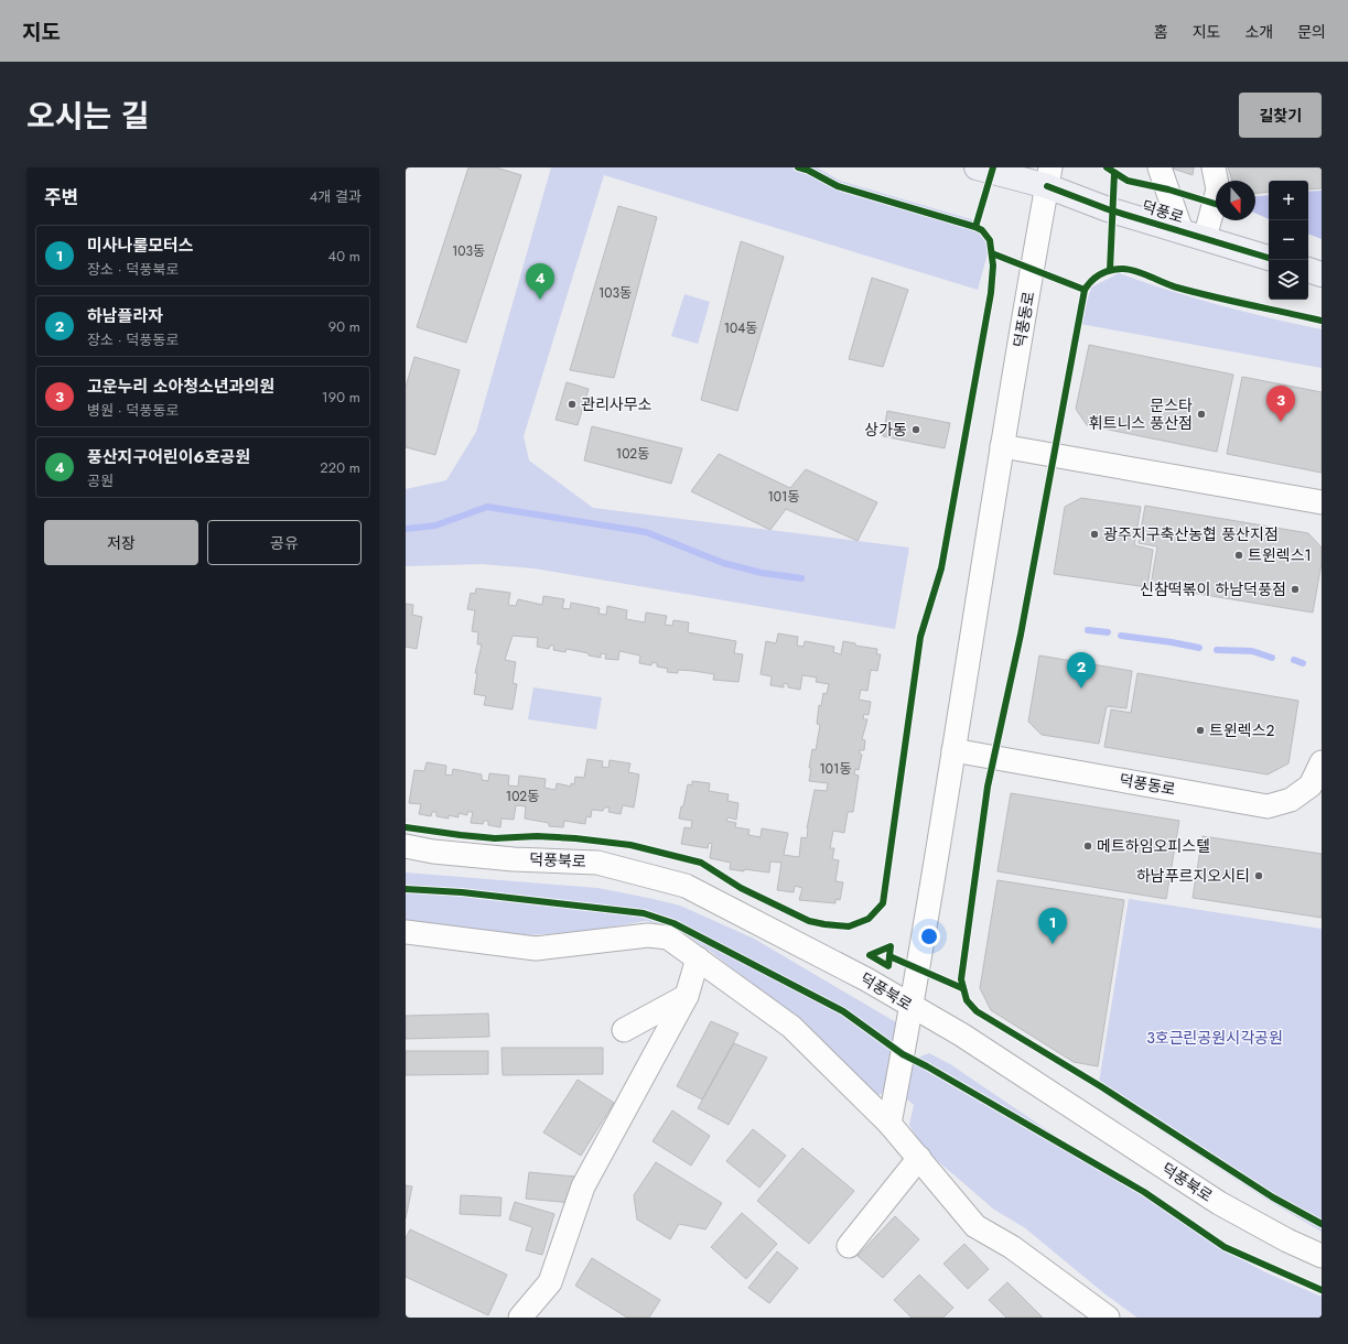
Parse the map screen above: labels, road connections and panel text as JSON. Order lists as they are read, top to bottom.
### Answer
{
  "streets": {
    "main road": ["덕풍로"],
    "street": ["덕풍동로", "덕풍북로"]
  },
  "crossings": [
    ["덕풍로", "덕풍동로"],
    ["덕풍동로", "덕풍북로"]
  ],
  "parks": ["3호근린공원시각공원"],
  "places": [
    "관리사무소",
    "문스타 휘트니스 풍산점",
    "상가동",
    "광주지구축산농협 풍산지점",
    "트윈렉스1",
    "신참떡볶이 하남덕풍점",
    "트윈렉스2",
    "메트하임오피스텔",
    "하남푸르지오시티"
  ],
  "house_numbers": [
    "103동",
    "103동",
    "104동",
    "102동",
    "101동",
    "101동",
    "102동"
  ],
  "north": "bottom",
  "page": {
    "header": "지도",
    "nav": [
      "홈",
      "지도",
      "소개",
      "문의"
    ],
    "title": "오시는 길",
    "buttons": [
      "길찾기",
      ["저장", "공유"]
    ],
    "heading": ["주변", "4개 결과"],
    "map_buttons": ["+", "−"],
    "list": [
      {
        "mark": "1",
        "name": "미사나룰모터스",
        "note": "장소 · 덕풍북로",
        "value": "40 m"
      },
      {
        "mark": "2",
        "name": "하남플라자",
        "note": "장소 · 덕풍동로",
        "value": "90 m"
      },
      {
        "mark": "3",
        "name": "고운누리 소아청소년과의원",
        "note": "병원 · 덕풍동로",
        "value": "190 m"
      },
      {
        "mark": "4",
        "name": "풍산지구어린이6호공원",
        "note": "공원",
        "value": "220 m"
      }
    ],
    "pins": [
      "4",
      "3",
      "2",
      "1"
    ]
  }
}
